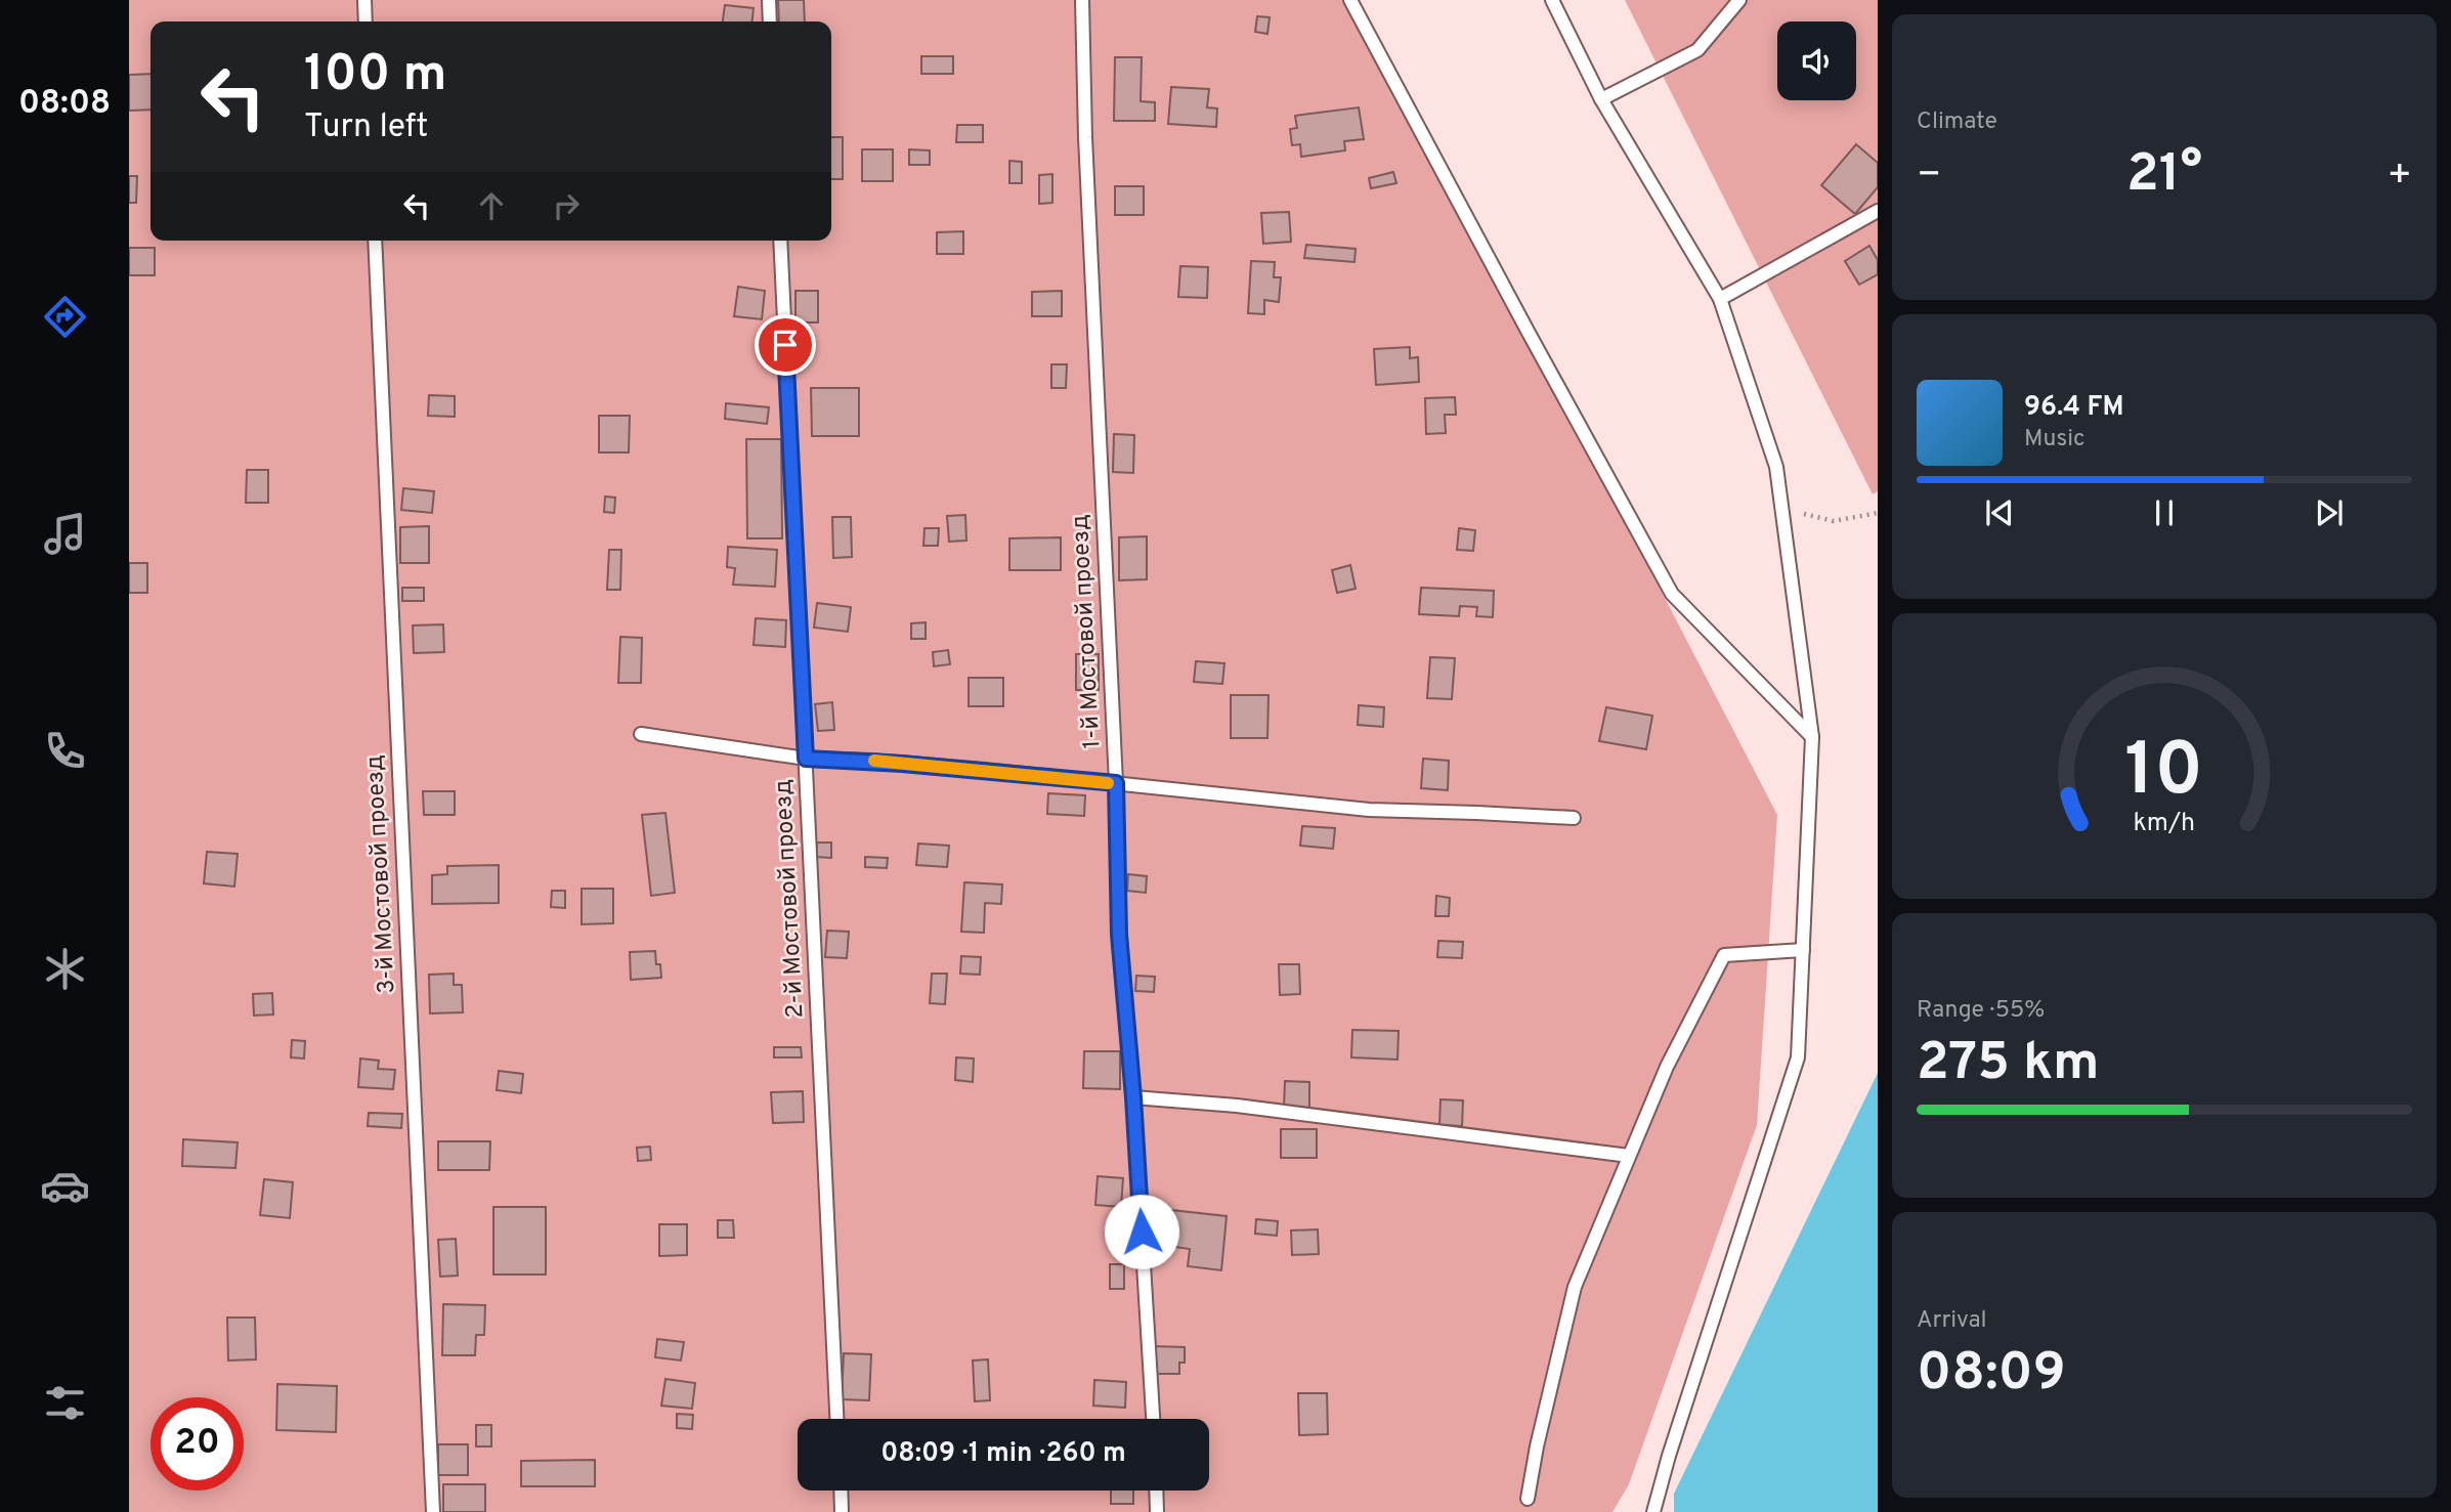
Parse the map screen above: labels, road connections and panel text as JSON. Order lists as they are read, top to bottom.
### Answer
{
  "streets": {
    "lane": ["1-й Мостовой проезд", "3-й Мостовой проезд", "2-й Мостовой проезд"]
  },
  "page": {
    "tabs": "08:08",
    "tile": [
      "Climate",
      ["Range · 55%", "275 km"],
      ["Arrival", "08:09"]
    ],
    "turn": ["100 m", "Turn left"],
    "heat": ["−", "21°", "+"],
    "song": ["96.4 FM", "Music"],
    "limit": "20",
    "trip": "08:09 · 1 min · 260 m",
    "gauge": ["10", "km/h"]
  }
}
